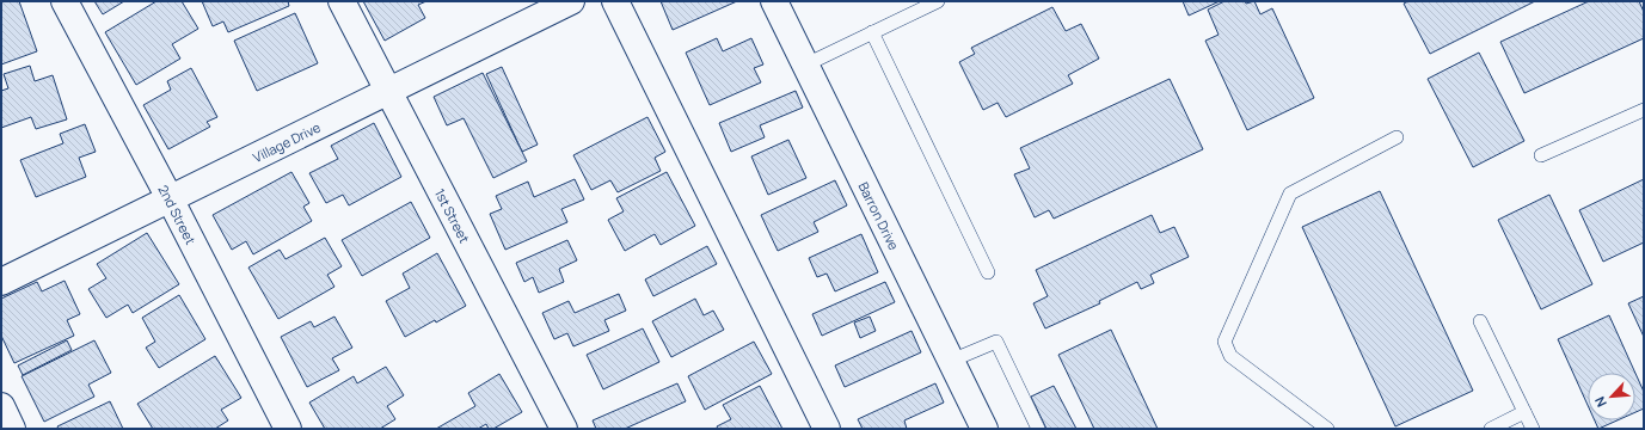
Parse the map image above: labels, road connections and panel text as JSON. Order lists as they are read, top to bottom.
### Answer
{
  "streets": {
    "street": [
      "Village Drive",
      "2nd Street",
      "1st Street",
      "Barron Drive"
    ]
  },
  "crossings": [
    ["Village Drive", "2nd Street"],
    ["Village Drive", "1st Street"]
  ],
  "north": "bottom left"
}
